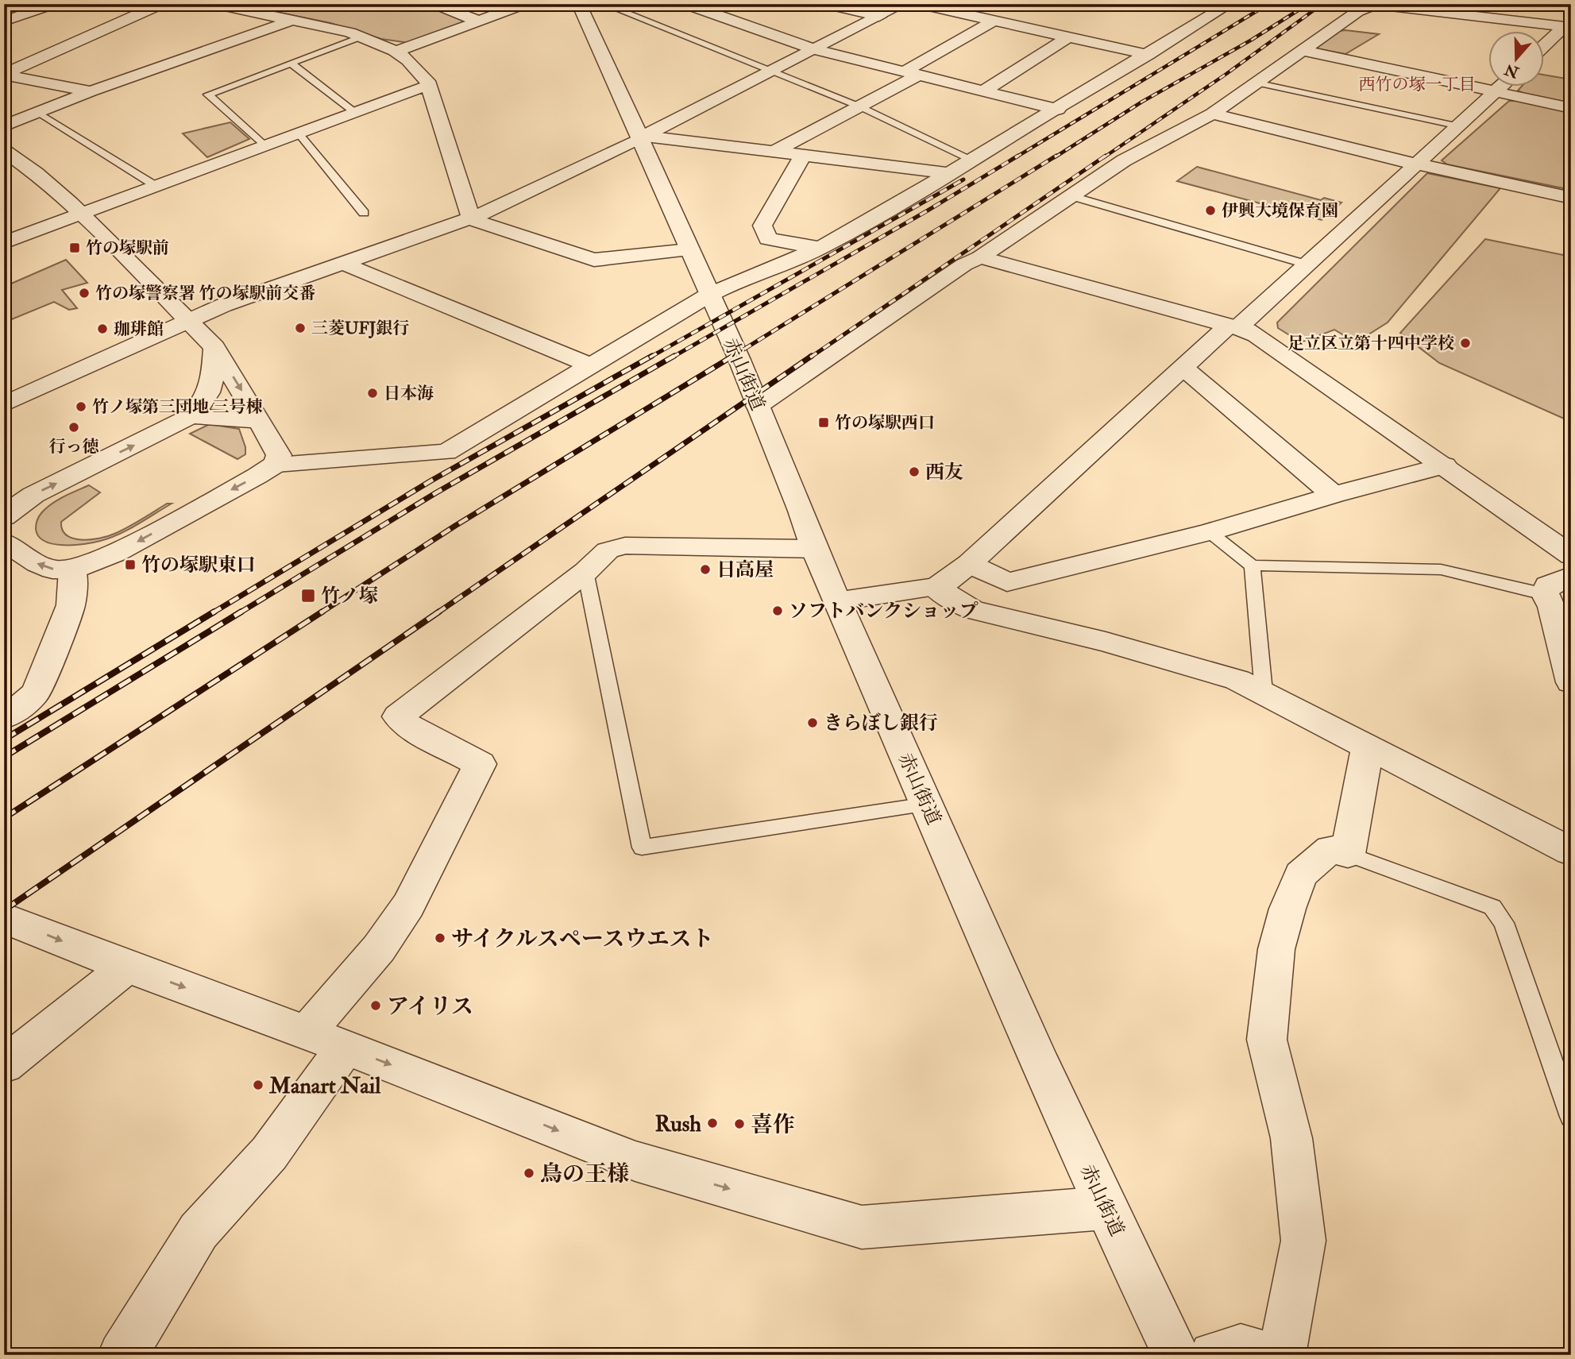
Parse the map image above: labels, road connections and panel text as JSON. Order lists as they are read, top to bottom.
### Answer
{
  "streets": {
    "street": ["赤山街道"]
  },
  "districts": ["西竹の塚一丁目"],
  "places": {
    "other": [
      "伊興大境保育園",
      "竹の塚警察署 竹の塚駅前交番",
      "三菱UFJ銀行",
      "珈琲館",
      "足立区立第十四中学校",
      "日本海",
      "竹ノ塚第三団地 三号棟",
      "行っ徳",
      "西友",
      "日高屋",
      "ソフトバンクショップ",
      "きらぼし銀行",
      "サイクルスペースウエスト",
      "アイリス",
      "Manart Nail",
      "Rush",
      "喜作",
      "鳥の王様"
    ],
    "transit": [
      "竹の塚駅前",
      "竹の塚駅西口",
      "竹の塚駅東口",
      "竹ノ塚"
    ]
  },
  "north": "bottom"
}
